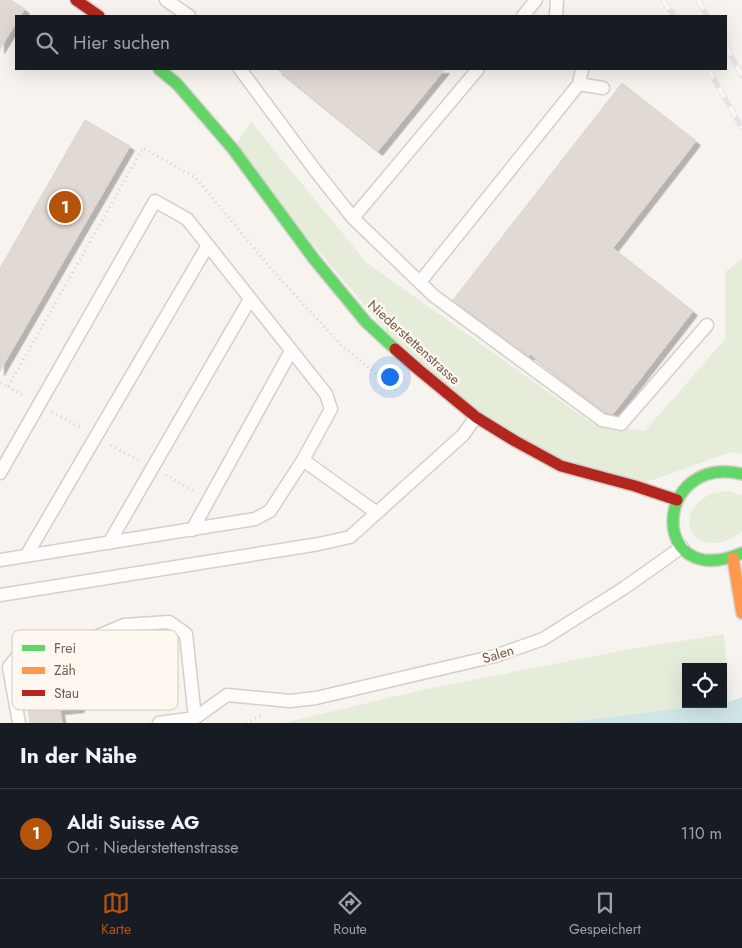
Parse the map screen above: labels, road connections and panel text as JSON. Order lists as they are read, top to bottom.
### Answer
{
  "streets": {
    "street": ["Niederstettenstrasse"],
    "lane": ["Salen"]
  },
  "legend": ["Frei", "Zäh", "Stau"],
  "page": {
    "search": "Hier suchen",
    "pins": "1",
    "heading": "In der Nähe",
    "list": [
      {
        "mark": "1",
        "name": "Aldi Suisse AG",
        "note": "Ort · Niederstettenstrasse",
        "value": "110 m"
      }
    ],
    "nav": ["Karte", "Route", "Gespeichert"]
  }
}
